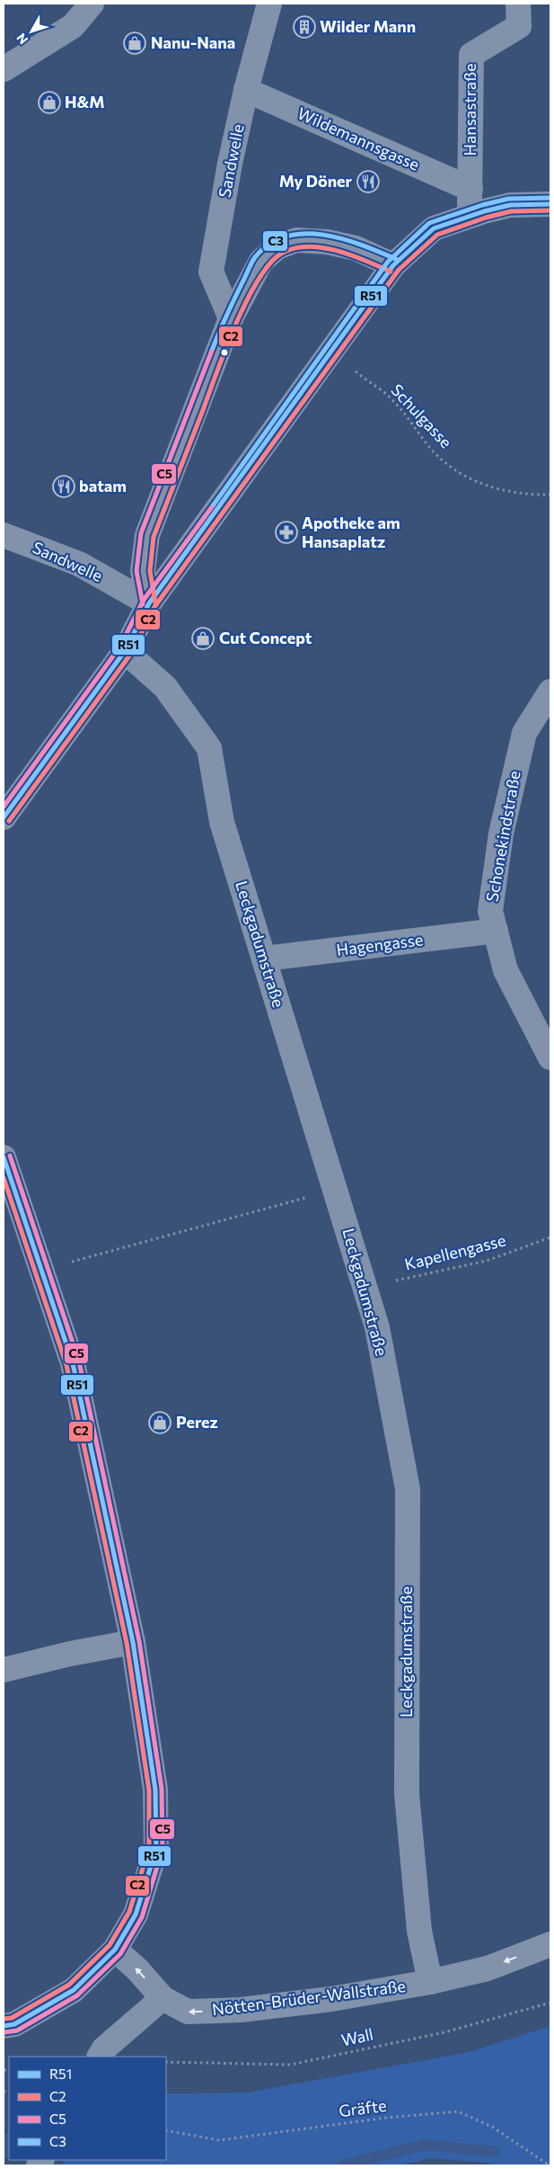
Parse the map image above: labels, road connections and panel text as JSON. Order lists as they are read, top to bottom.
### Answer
{
  "streets": {
    "street": [
      "Hansastraße",
      "Wildemannsgasse",
      "Sandwelle",
      "Schonekindstraße",
      "Leckgadumstraße",
      "Hagengasse",
      "Nötten-Brüder-Wallstraße"
    ],
    "path": [
      "Schulgasse",
      "Kapellengasse",
      "Wall",
      "Gräfte"
    ]
  },
  "crossings": [
    ["Hansastraße", "Wildemannsgasse"],
    ["Wildemannsgasse", "Sandwelle"],
    ["Schonekindstraße", "Hagengasse"],
    ["Leckgadumstraße", "Hagengasse"],
    ["Leckgadumstraße", "Kapellengasse"],
    ["Leckgadumstraße", "Nötten-Brüder-Wallstraße"]
  ],
  "one_way": ["Nötten-Brüder-Wallstraße"],
  "places": {
    "building": ["Wilder Mann"],
    "shop": [
      "Nanu-Nana",
      "H&M",
      "Cut Concept",
      "Perez"
    ],
    "restaurant": ["My Döner", "batam"],
    "pharmacy": ["Apotheke am Hansaplatz"]
  },
  "lines": [
    "transit line C3",
    "transit line R51",
    "transit line C2",
    "transit line C5"
  ],
  "legend": [
    "R51",
    "C2",
    "C5",
    "C3"
  ],
  "north": "bottom left"
}
